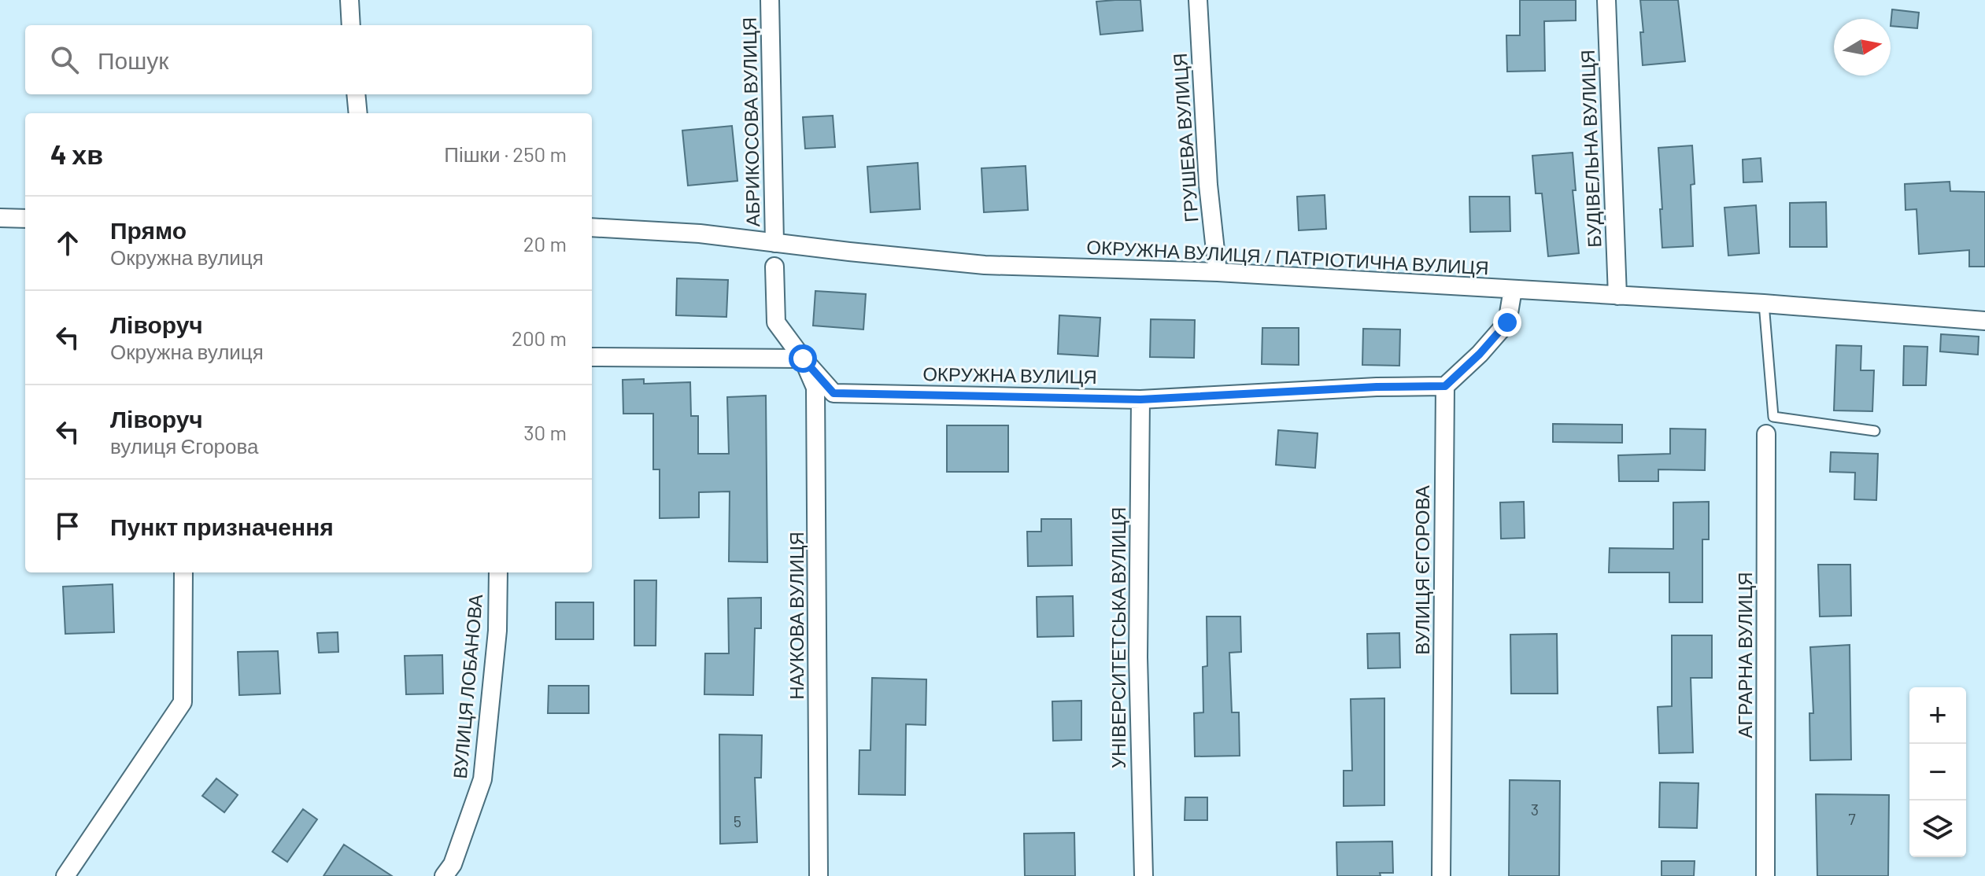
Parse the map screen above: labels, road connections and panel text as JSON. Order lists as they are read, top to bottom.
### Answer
{
  "streets": {
    "street": [
      "АБРИКОСОВА ВУЛИЦЯ",
      "ГРУШЕВА ВУЛИЦЯ",
      "БУДІВЕЛЬНА ВУЛИЦЯ",
      "ОКРУЖНА ВУЛИЦЯ / ПАТРІОТИЧНА ВУЛИЦЯ",
      "ОКРУЖНА ВУЛИЦЯ",
      "ВУЛИЦЯ ЄГОРОВА",
      "НАУКОВА ВУЛИЦЯ",
      "УНІВЕРСИТЕТСЬКА ВУЛИЦЯ",
      "АГРАРНА ВУЛИЦЯ",
      "ВУЛИЦЯ ЛОБАНОВА"
    ]
  },
  "crossings": [
    ["АБРИКОСОВА ВУЛИЦЯ", "ОКРУЖНА ВУЛИЦЯ / ПАТРІОТИЧНА ВУЛИЦЯ"],
    ["ГРУШЕВА ВУЛИЦЯ", "ОКРУЖНА ВУЛИЦЯ / ПАТРІОТИЧНА ВУЛИЦЯ"],
    ["БУДІВЕЛЬНА ВУЛИЦЯ", "ОКРУЖНА ВУЛИЦЯ / ПАТРІОТИЧНА ВУЛИЦЯ"],
    ["ОКРУЖНА ВУЛИЦЯ", "ВУЛИЦЯ ЄГОРОВА"],
    ["ОКРУЖНА ВУЛИЦЯ", "НАУКОВА ВУЛИЦЯ"],
    ["ОКРУЖНА ВУЛИЦЯ", "УНІВЕРСИТЕТСЬКА ВУЛИЦЯ"]
  ],
  "house_numbers": ["3", "7", "5"],
  "north": "right",
  "page": {
    "search": "Пошук",
    "heading": ["4 хв", "Пішки · 250 m"],
    "list": [
      ["Прямо", "Окружна вулиця", "20 m"],
      ["Ліворуч", "Окружна вулиця", "200 m"],
      ["Ліворуч", "вулиця Єгорова", "30 m"],
      "Пункт призначення"
    ],
    "map_buttons": ["+", "−"]
  }
}
